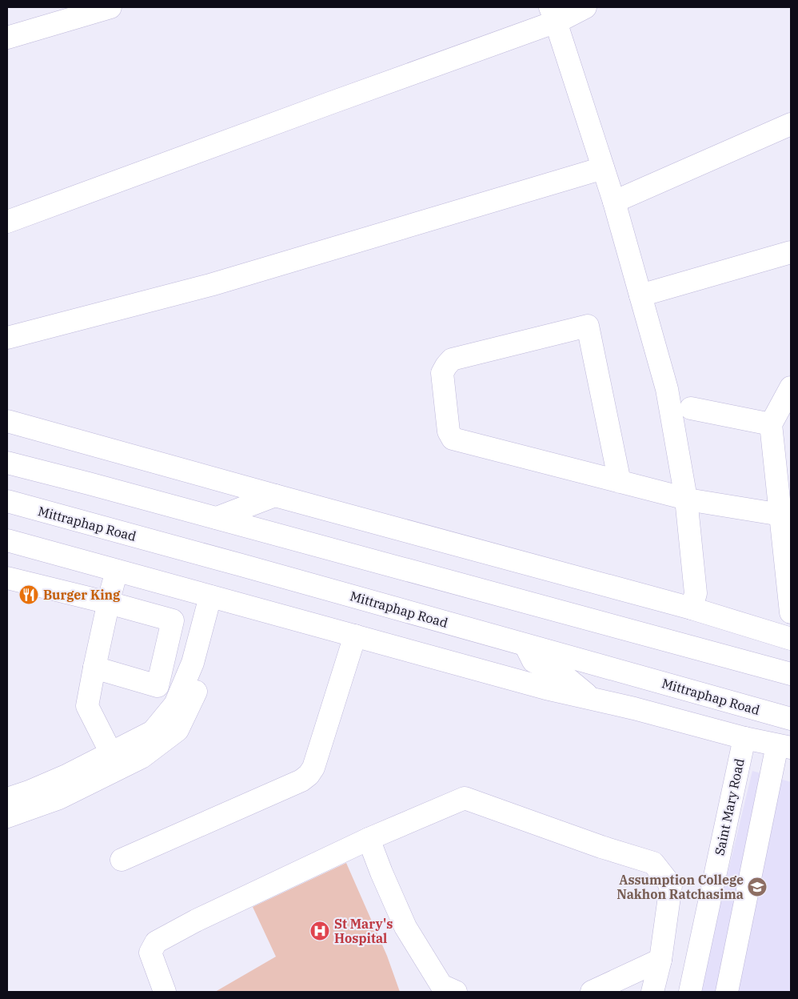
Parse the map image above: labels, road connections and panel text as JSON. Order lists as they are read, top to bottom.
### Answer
{
  "streets": {
    "main road": ["Mittraphap Road", "Saint Mary Road"]
  },
  "places": {
    "restaurant": ["Burger King"],
    "school or university": ["Assumption College Nakhon Ratchasima"],
    "hospital": ["St Mary's Hospital"]
  }
}
